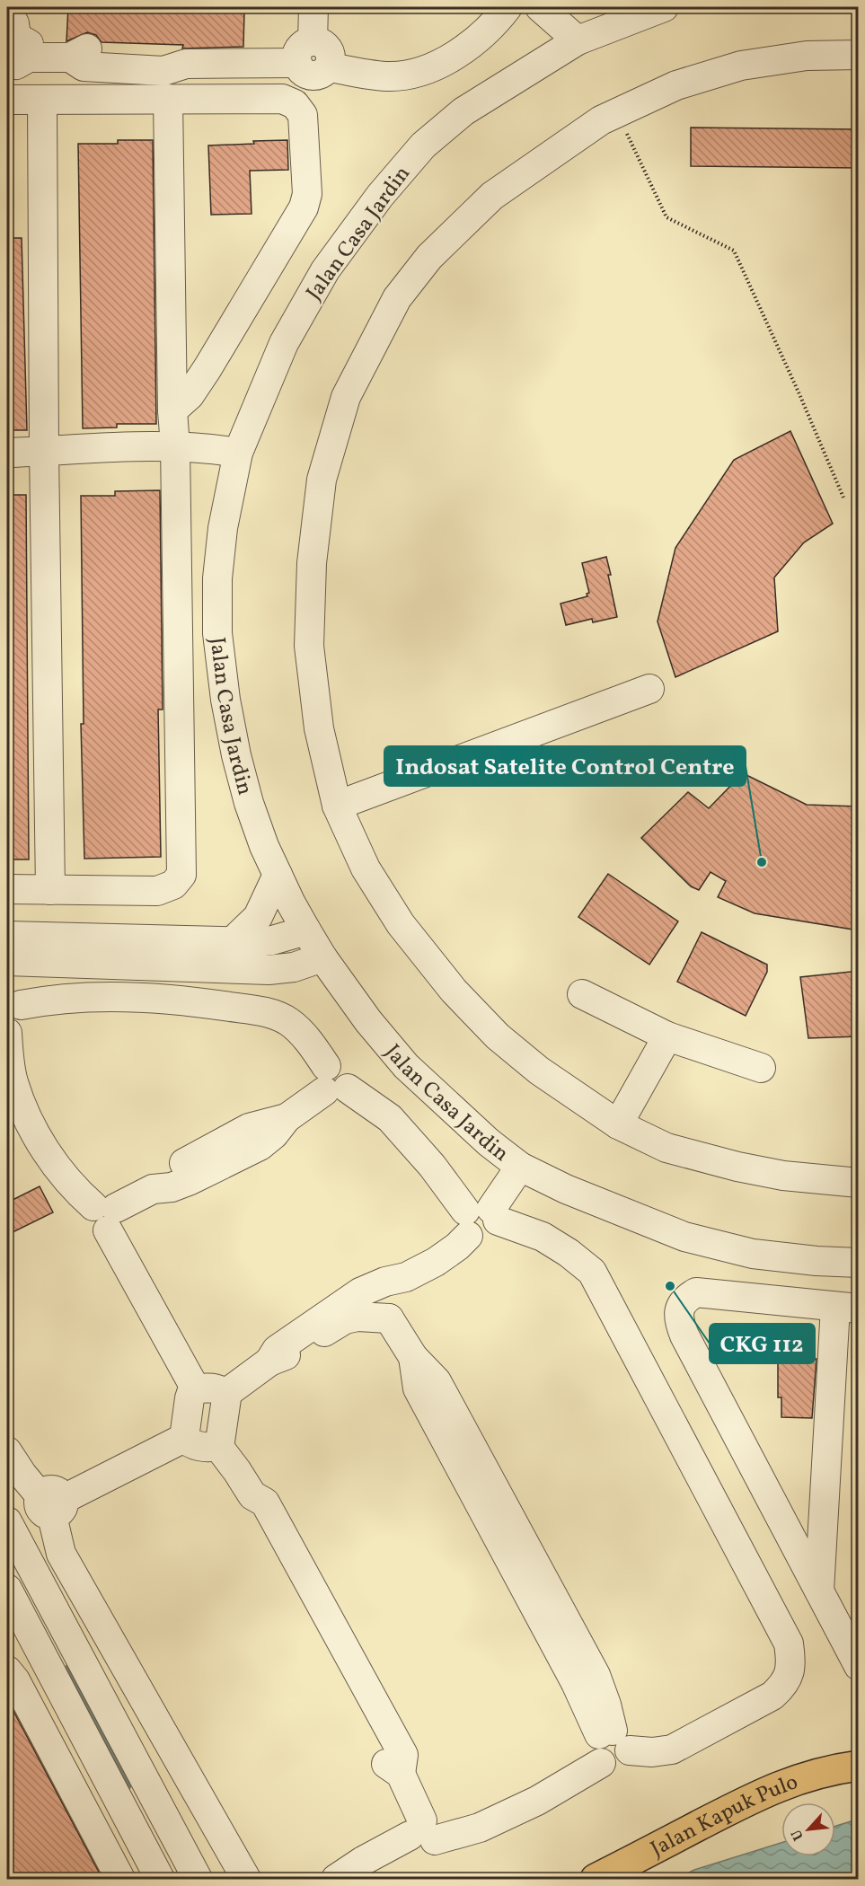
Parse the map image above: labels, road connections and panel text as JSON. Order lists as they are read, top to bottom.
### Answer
{
  "streets": {
    "main road": ["Jalan Kapuk Pulo"],
    "street": ["Jalan Casa Jardin"]
  },
  "places": ["Indosat Satelite Control Centre", "CKG 112"],
  "north": "bottom left"
}
